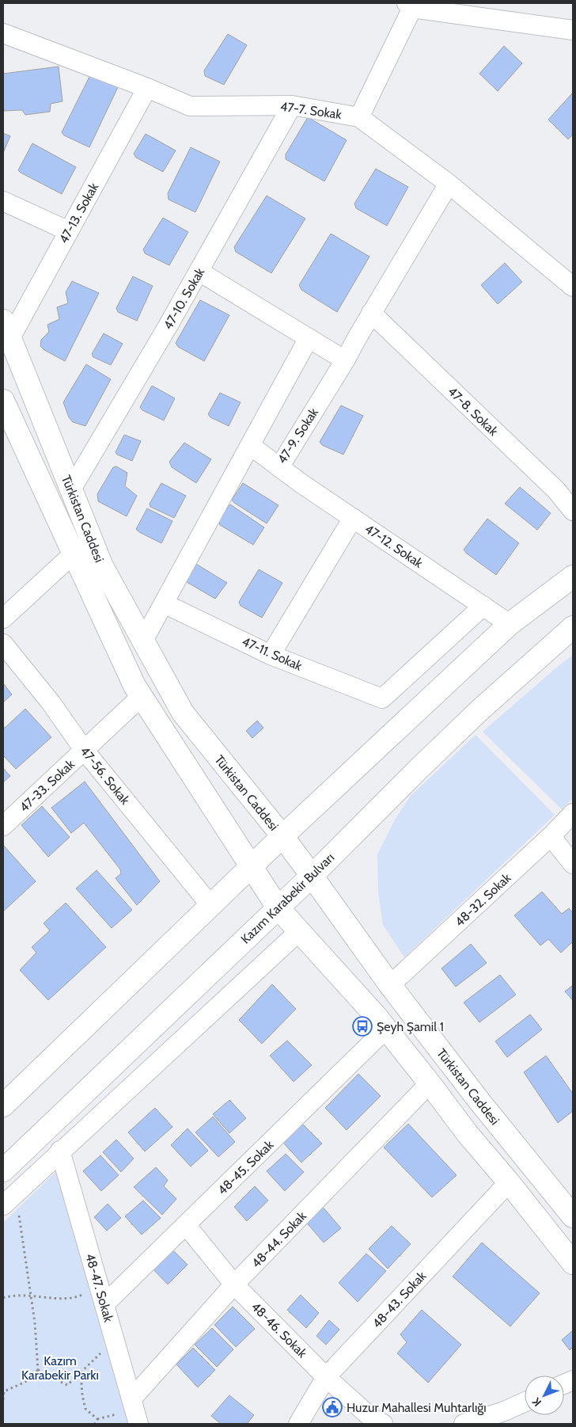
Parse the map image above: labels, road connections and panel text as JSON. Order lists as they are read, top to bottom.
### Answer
{
  "streets": {
    "street": [
      "47-7. Sokak",
      "47-13. Sokak",
      "47-10. Sokak",
      "47-8. Sokak",
      "47-9. Sokak",
      "Türkistan Caddesi",
      "47-12. Sokak",
      "47-11. Sokak",
      "47-56. Sokak",
      "47-33. Sokak",
      "Kazım Karabekir Bulvarı",
      "48-32. Sokak",
      "48-45. Sokak",
      "48-44. Sokak",
      "48-47. Sokak",
      "48-43. Sokak",
      "48-46. Sokak"
    ]
  },
  "crossings": [
    ["47-7. Sokak", "47-13. Sokak"],
    ["47-7. Sokak", "47-10. Sokak"],
    ["47-7. Sokak", "47-9. Sokak"],
    ["47-13. Sokak", "Türkistan Caddesi"],
    ["47-10. Sokak", "Türkistan Caddesi"],
    ["47-8. Sokak", "47-9. Sokak"],
    ["47-9. Sokak", "47-12. Sokak"],
    ["Türkistan Caddesi", "47-33. Sokak"],
    ["Türkistan Caddesi", "Kazım Karabekir Bulvarı"],
    ["Türkistan Caddesi", "48-32. Sokak"],
    ["Türkistan Caddesi", "48-45. Sokak"],
    ["Türkistan Caddesi", "48-44. Sokak"],
    ["Türkistan Caddesi", "48-43. Sokak"],
    ["47-12. Sokak", "47-11. Sokak"],
    ["47-56. Sokak", "47-33. Sokak"],
    ["48-45. Sokak", "48-47. Sokak"],
    ["48-45. Sokak", "48-46. Sokak"],
    ["48-44. Sokak", "48-47. Sokak"],
    ["48-44. Sokak", "48-46. Sokak"],
    ["48-43. Sokak", "48-46. Sokak"]
  ],
  "parks": ["Kazım Karabekir Parkı"],
  "places": {
    "bus stop": ["Şeyh Şamil 1"],
    "public building": ["Huzur Mahallesi Muhtarlığı"]
  },
  "north": "bottom left"
}
